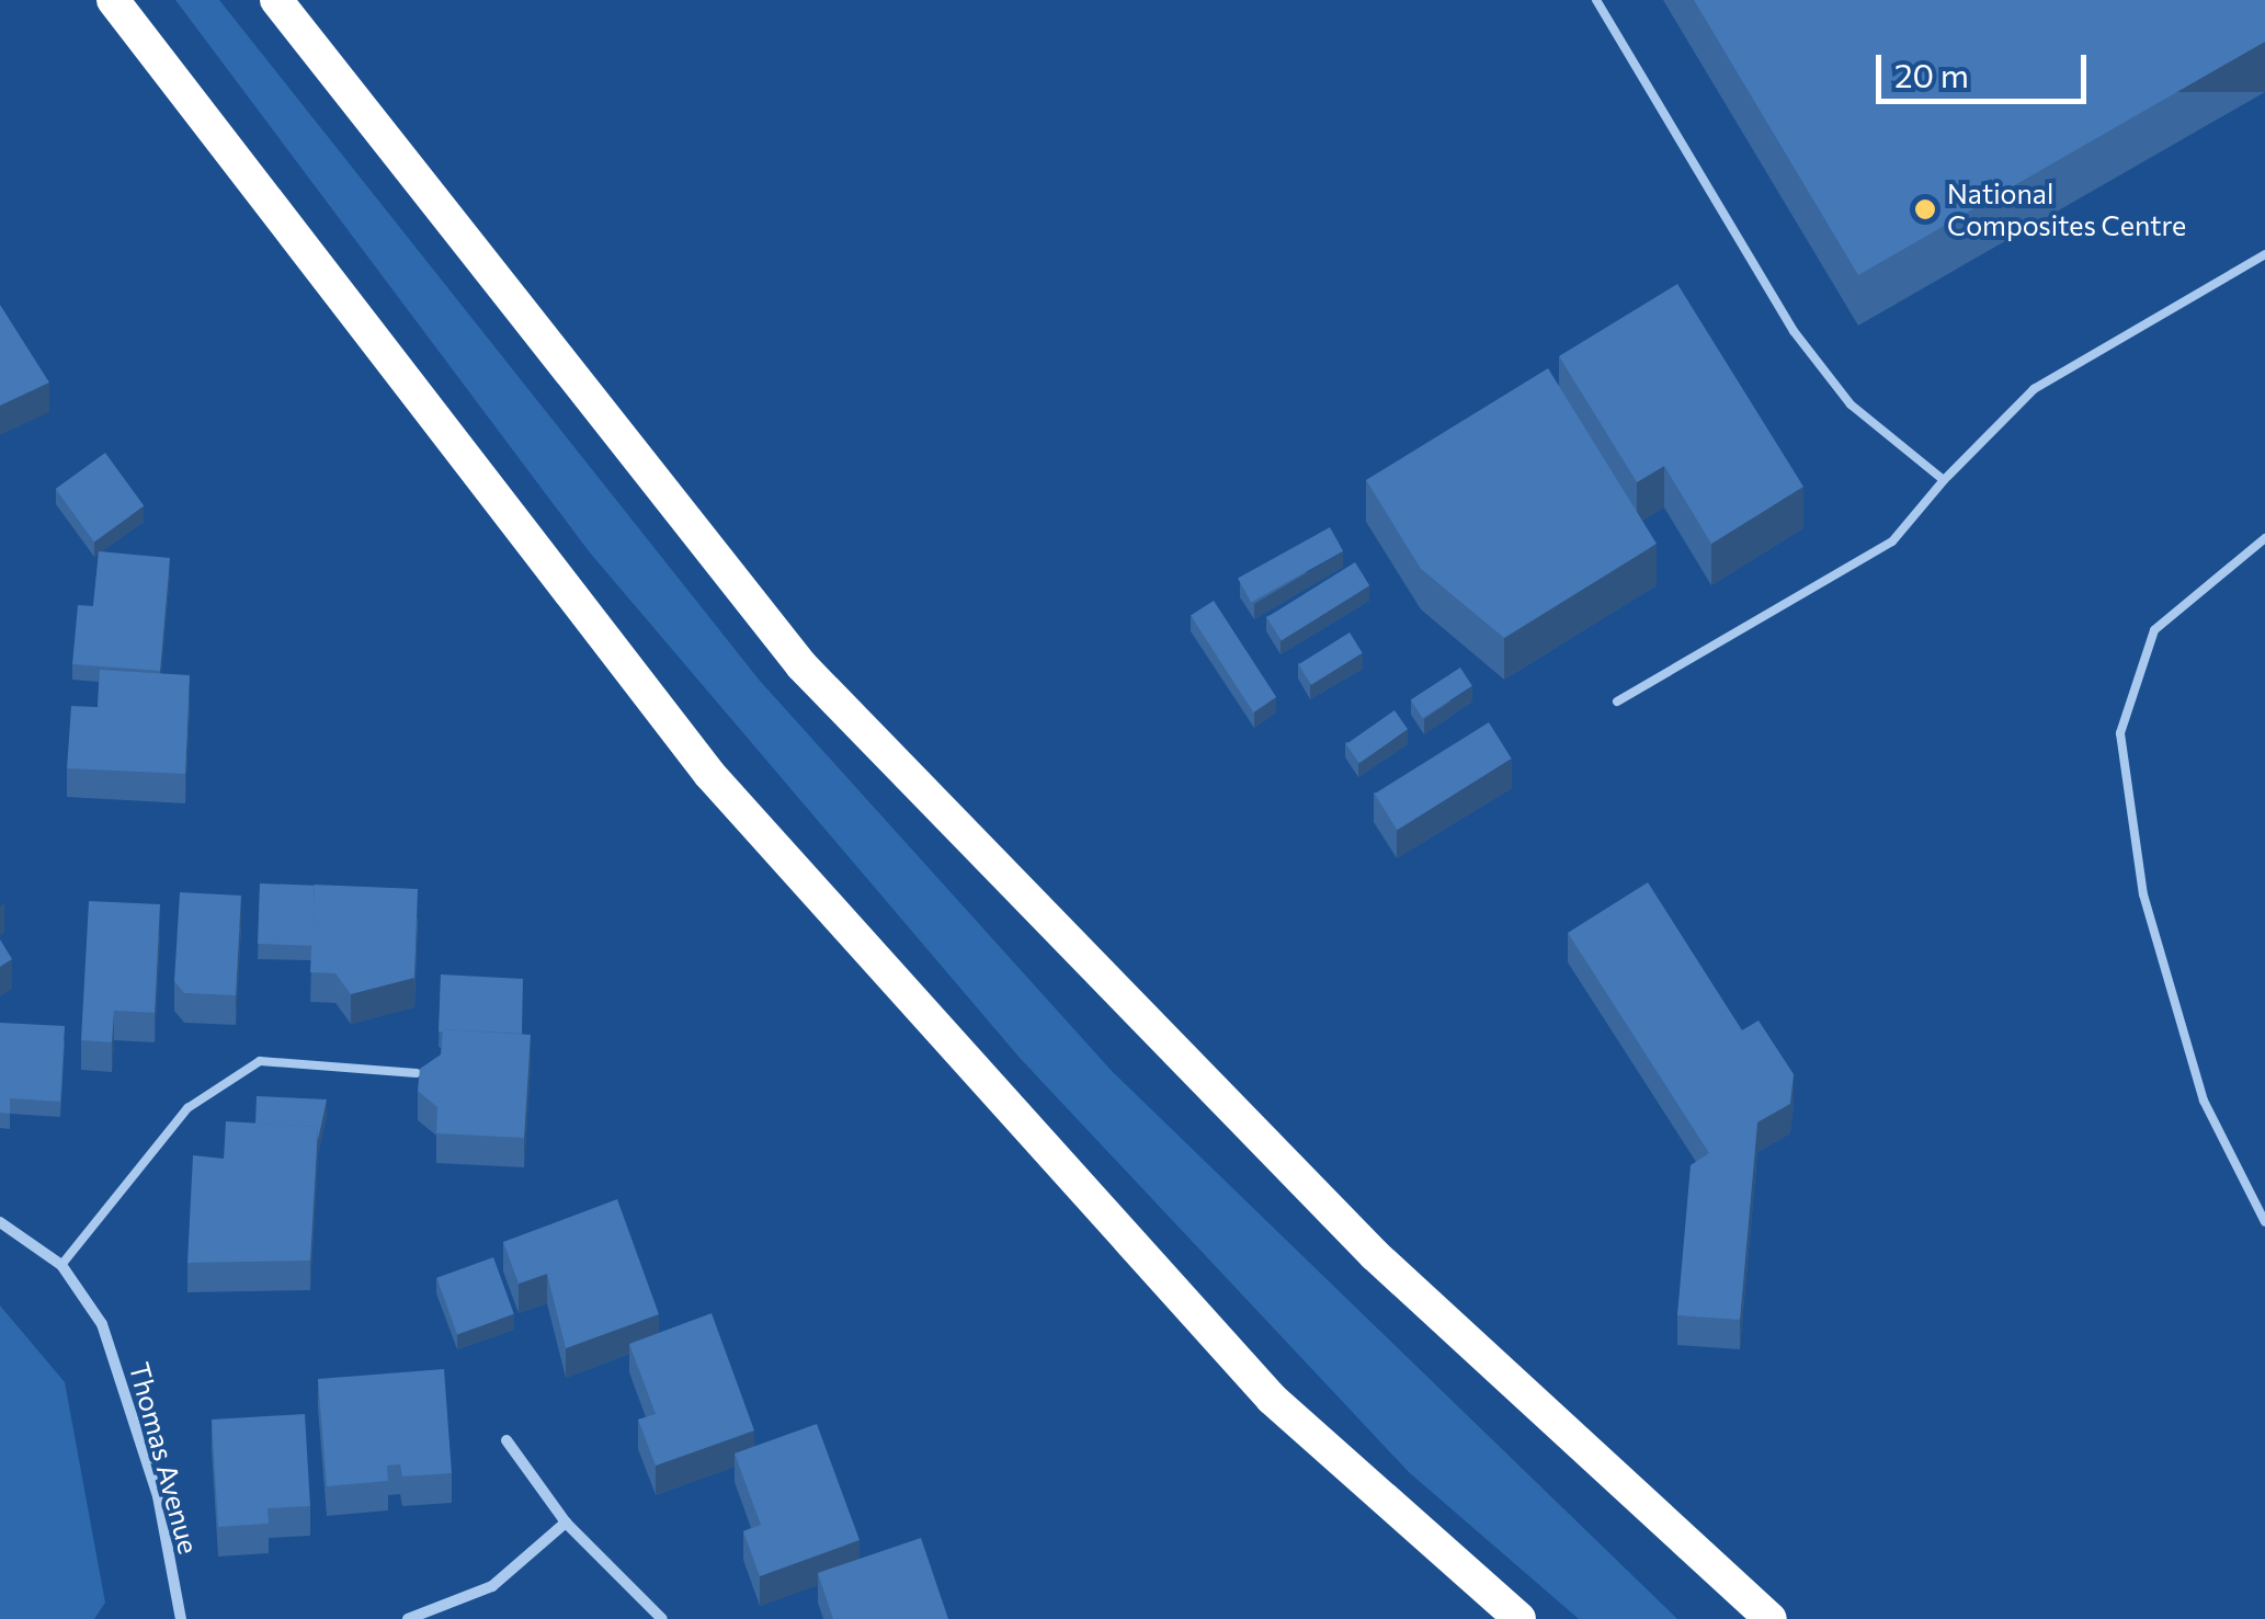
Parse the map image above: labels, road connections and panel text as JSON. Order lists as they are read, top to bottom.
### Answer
{
  "streets": {
    "street": ["Thomas Avenue"]
  },
  "places": ["National Composites Centre"],
  "scale_bar": "20 m"
}
